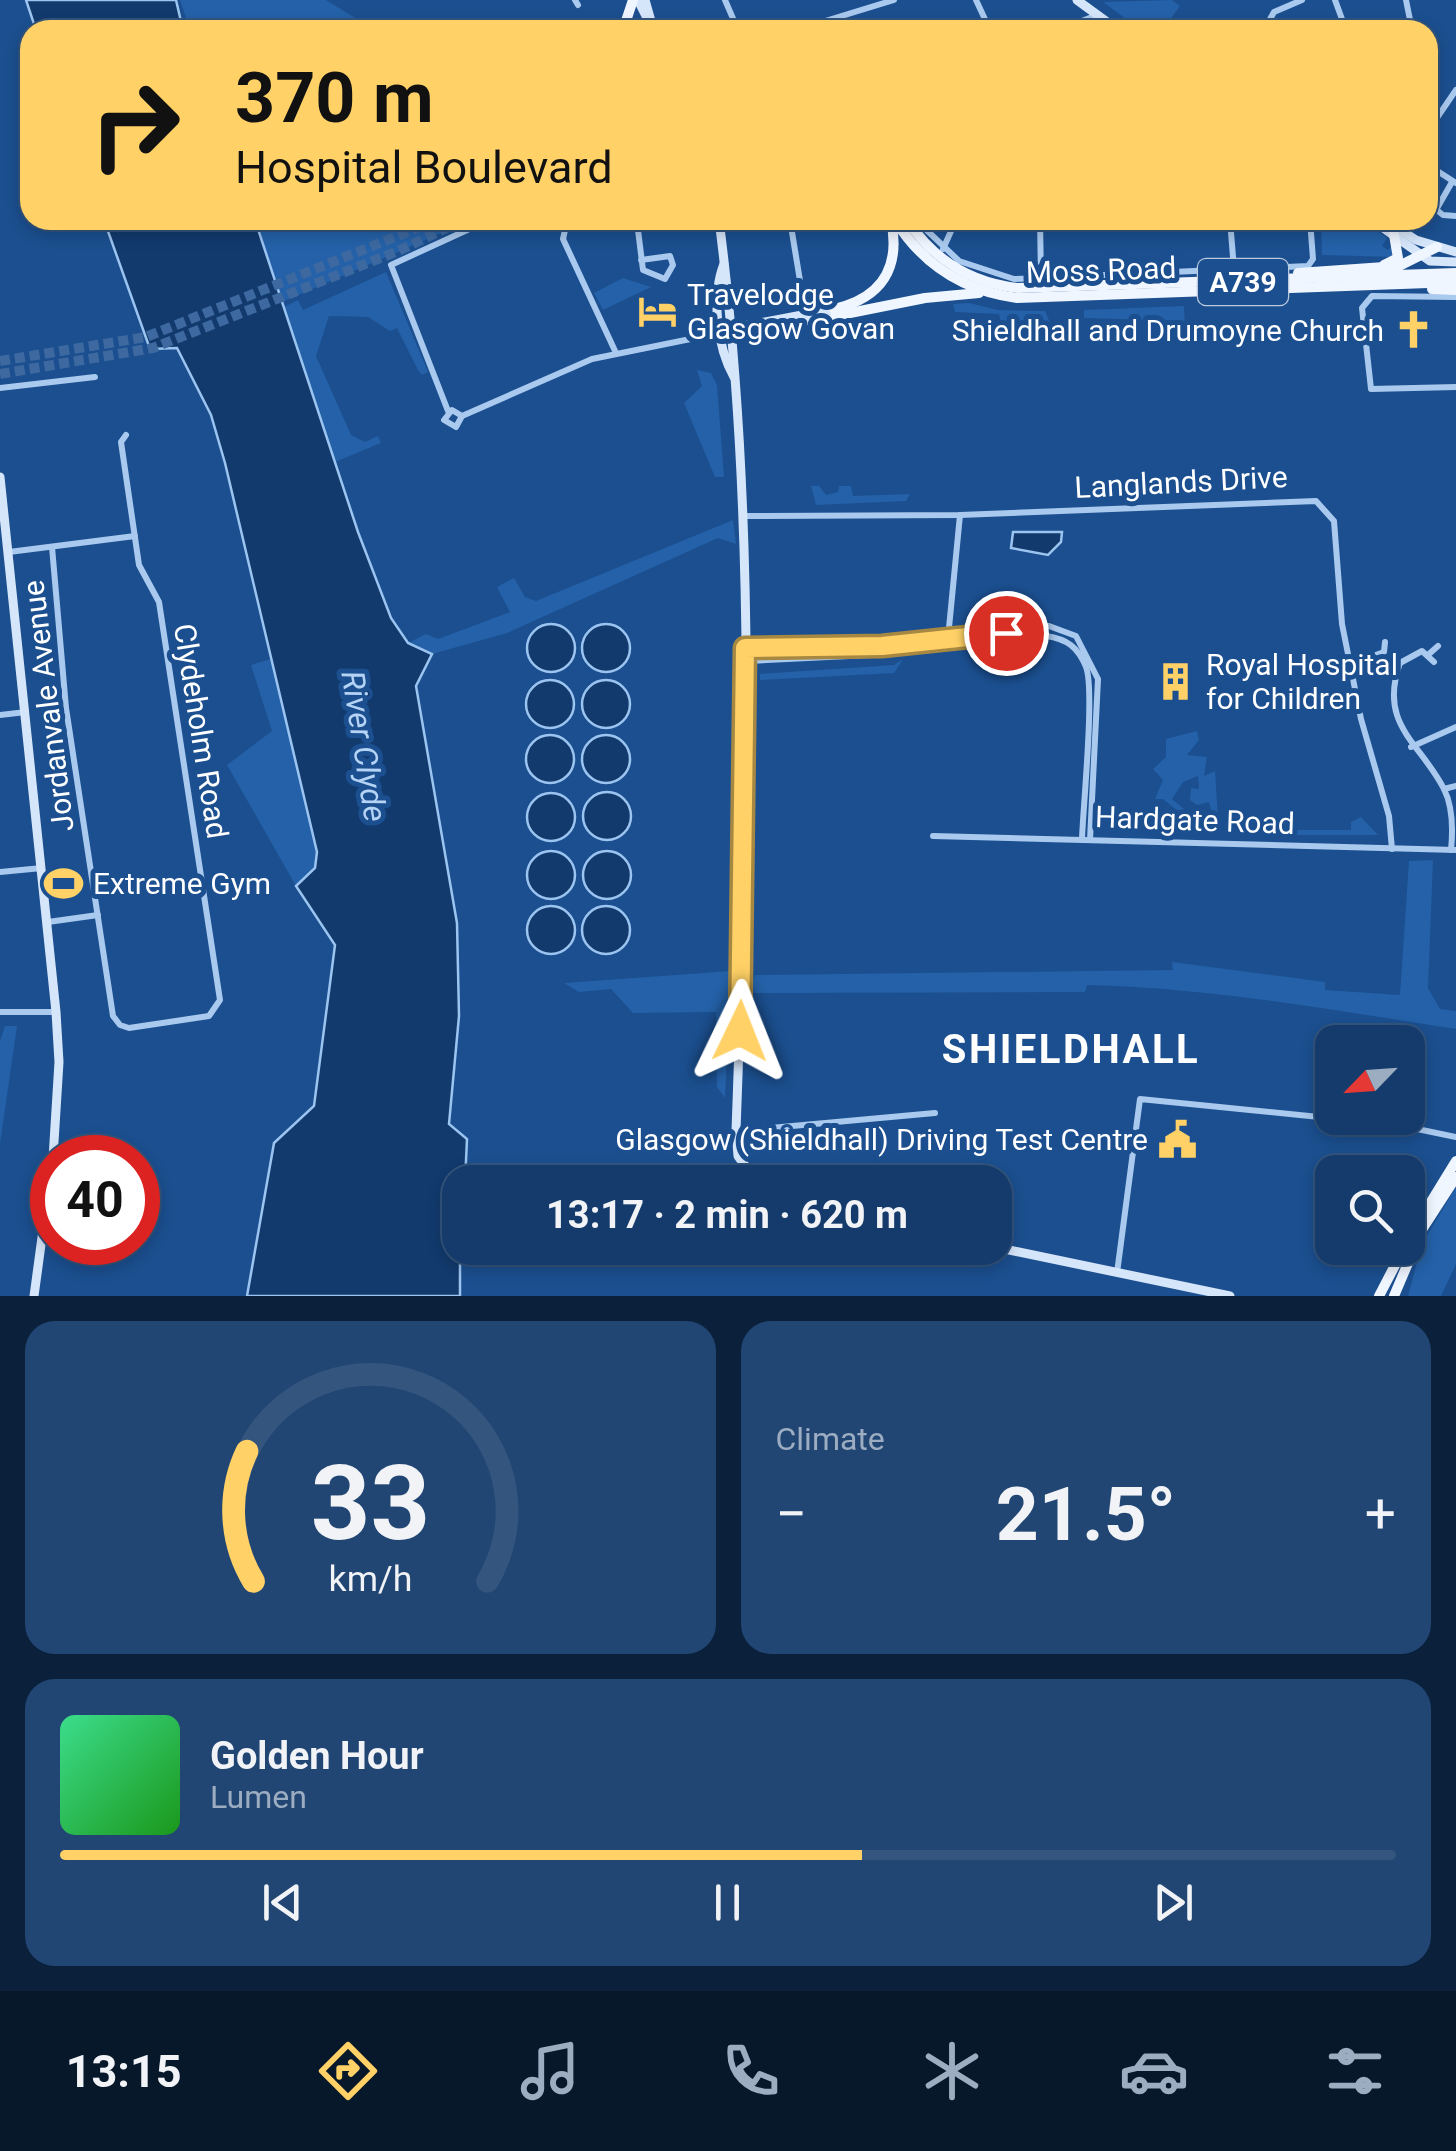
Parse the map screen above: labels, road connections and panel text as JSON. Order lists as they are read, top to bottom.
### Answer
{
  "streets": {
    "main road": ["Moss Road", "A739"],
    "street": [
      "Langlands Drive",
      "Jordanvale Avenue",
      "Clydeholm Road",
      "Hardgate Road"
    ]
  },
  "crossings": [
    ["Langlands Drive", "Hardgate Road"],
    ["Jordanvale Avenue", "Clydeholm Road"]
  ],
  "districts": ["SHIELDHALL"],
  "water": ["River Clyde"],
  "places": {
    "hotel": ["Travelodge Glasgow Govan"],
    "church": ["Shieldhall and Drumoyne Church"],
    "building": ["Royal Hospital for Children"],
    "sports": ["Extreme Gym"],
    "public building": ["Glasgow (Shieldhall) Driving Test Centre"]
  },
  "north": "bottom left",
  "page": {
    "turn": ["370 m", "Hospital Boulevard"],
    "limit": "40",
    "trip": "13:17 · 2 min · 620 m",
    "tile": "Climate",
    "heat": ["−", "21.5°", "+"],
    "song": ["Golden Hour", "Lumen"],
    "tabs": "13:15",
    "gauge": ["33", "km/h"]
  }
}
